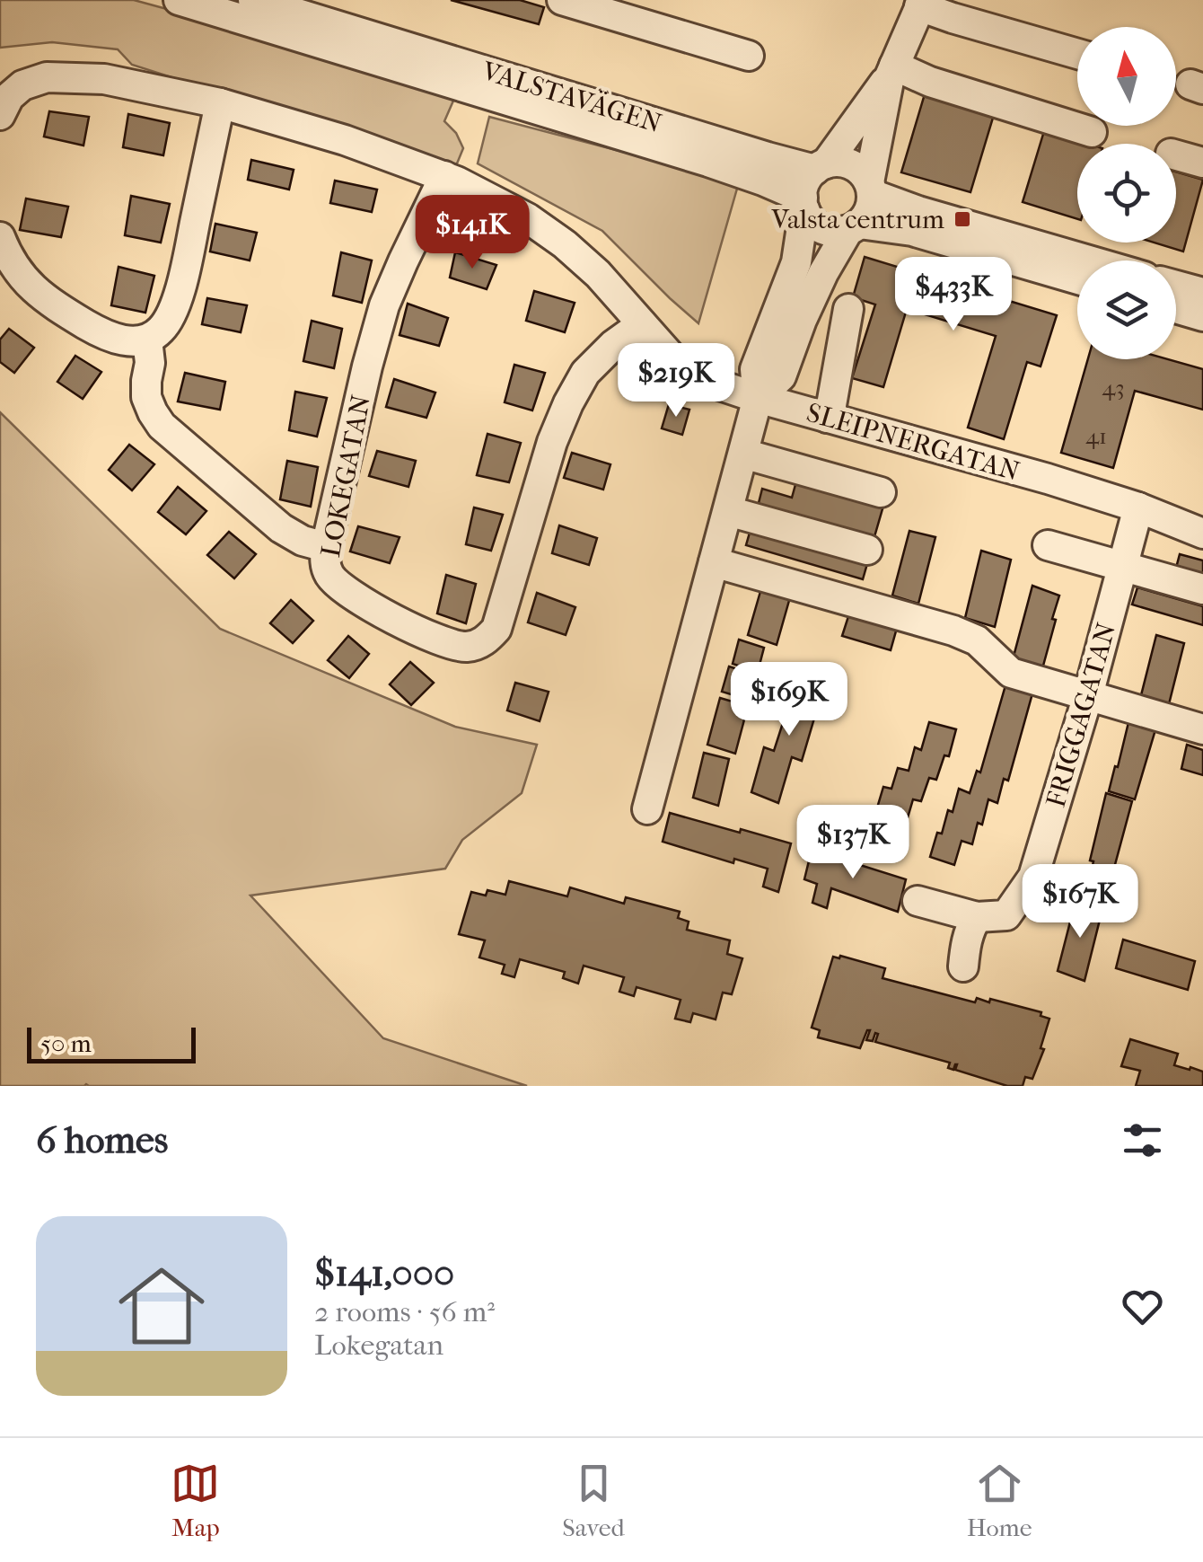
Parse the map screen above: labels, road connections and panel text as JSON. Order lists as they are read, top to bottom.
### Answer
{
  "streets": {
    "street": [
      "VALSTAVÄGEN",
      "SLEIPNERGATAN",
      "LOKEGATAN",
      "FRIGGAGATAN"
    ]
  },
  "crossings": [
    ["SLEIPNERGATAN", "LOKEGATAN"],
    ["SLEIPNERGATAN", "FRIGGAGATAN"]
  ],
  "places": {
    "transit": ["Valsta centrum"]
  },
  "house_numbers": ["43", "41"],
  "scale_bar": "50 m",
  "north": "top",
  "page": {
    "price": [
      "$141K",
      "$433K",
      "$219K",
      "$169K",
      "$137K",
      "$167K"
    ],
    "scale": "50 m",
    "heading": "6 homes",
    "list": [
      {
        "name": "$141,000",
        "note": "2 rooms · 56 m² · Lokegatan"
      }
    ],
    "tabs": ["Map", "Saved", "Home"]
  }
}
